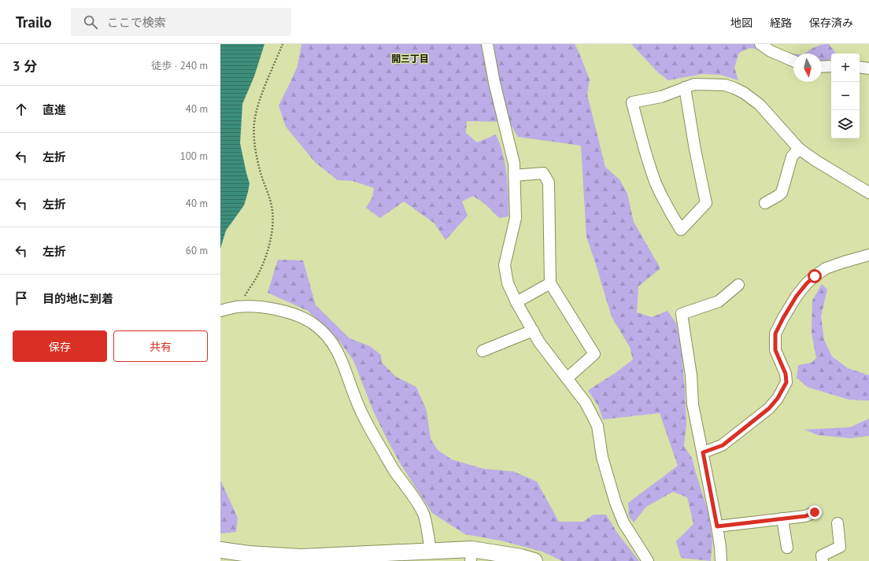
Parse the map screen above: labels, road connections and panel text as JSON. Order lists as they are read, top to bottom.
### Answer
{
  "districts": ["開三丁目"],
  "north": "bottom",
  "page": {
    "header": "Trailo",
    "search": "ここで検索",
    "nav": ["地図", "経路", "保存済み"],
    "heading": ["3 分", "徒歩 · 240 m"],
    "map_buttons": ["+", "−"],
    "list": [
      ["直進", "40 m"],
      ["左折", "100 m"],
      ["左折", "40 m"],
      ["左折", "60 m"],
      "目的地に到着"
    ],
    "buttons": ["保存", "共有"]
  }
}
